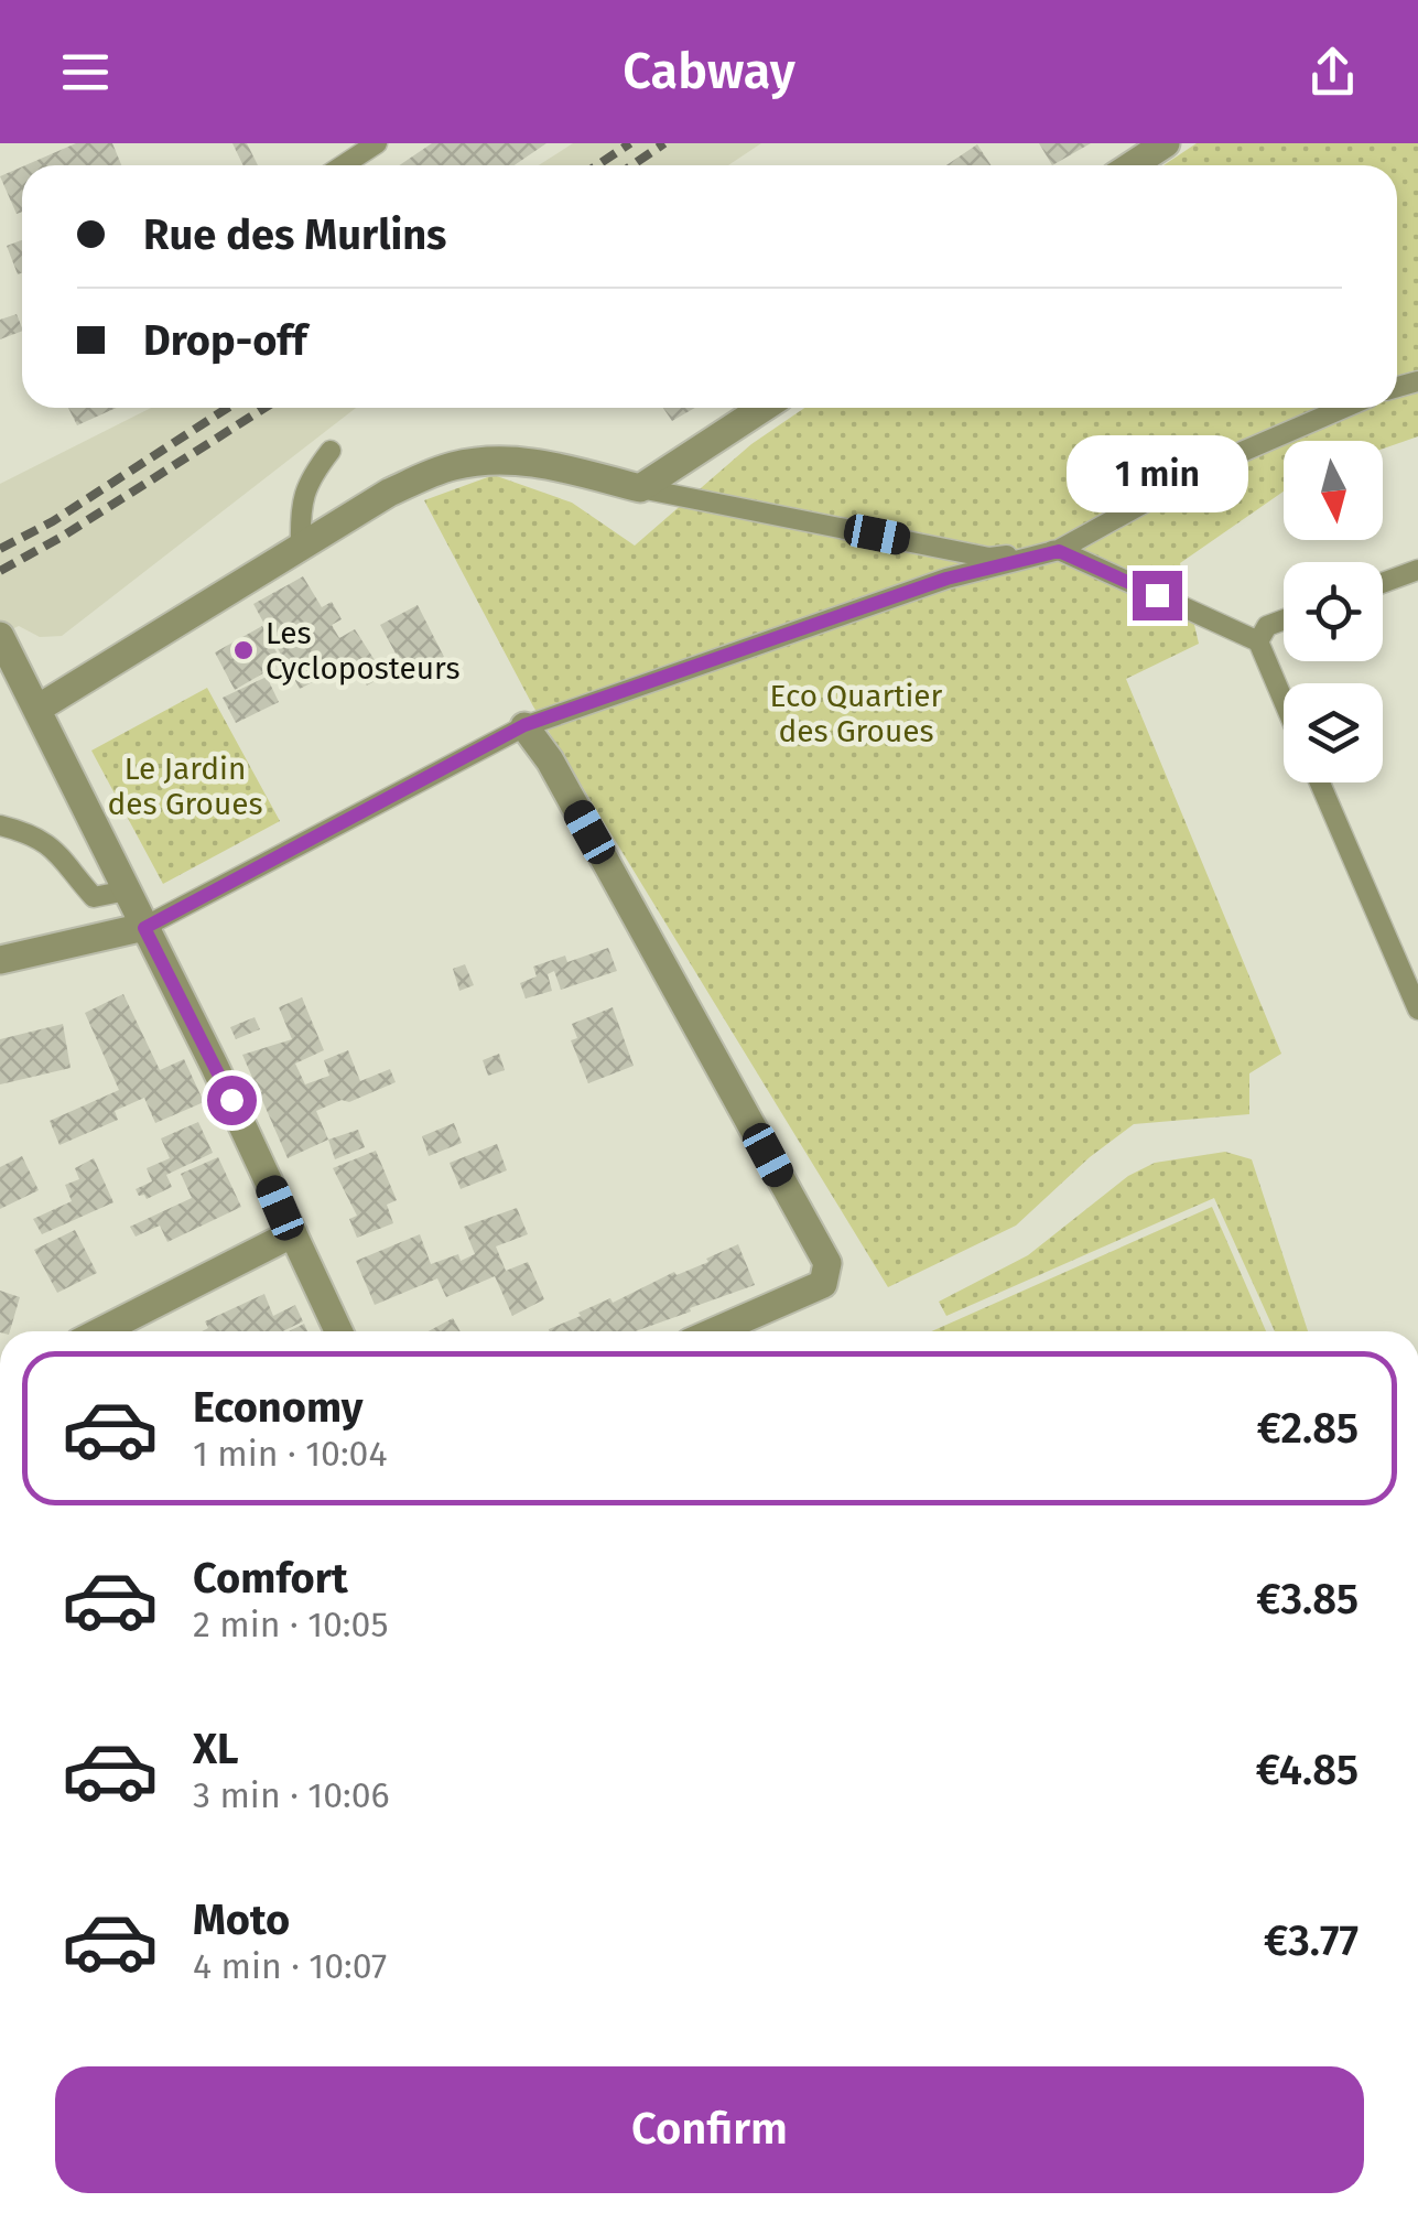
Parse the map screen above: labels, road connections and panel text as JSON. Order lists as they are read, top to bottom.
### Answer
{
  "parks": ["Eco Quartier des Groues", "Le Jardin des Groues"],
  "places": ["Les Cycloposteurs"],
  "north": "bottom",
  "page": {
    "header": "Cabway",
    "banner": ["Rue des Murlins", "Drop-off"],
    "bubble": "1 min",
    "list": [
      {
        "name": "Economy",
        "note": "1 min · 10:04",
        "value": "€2.85"
      },
      {
        "name": "Comfort",
        "note": "2 min · 10:05",
        "value": "€3.85"
      },
      {
        "name": "XL",
        "note": "3 min · 10:06",
        "value": "€4.85"
      },
      {
        "name": "Moto",
        "note": "4 min · 10:07",
        "value": "€3.77"
      }
    ],
    "buttons": "Confirm"
  }
}
